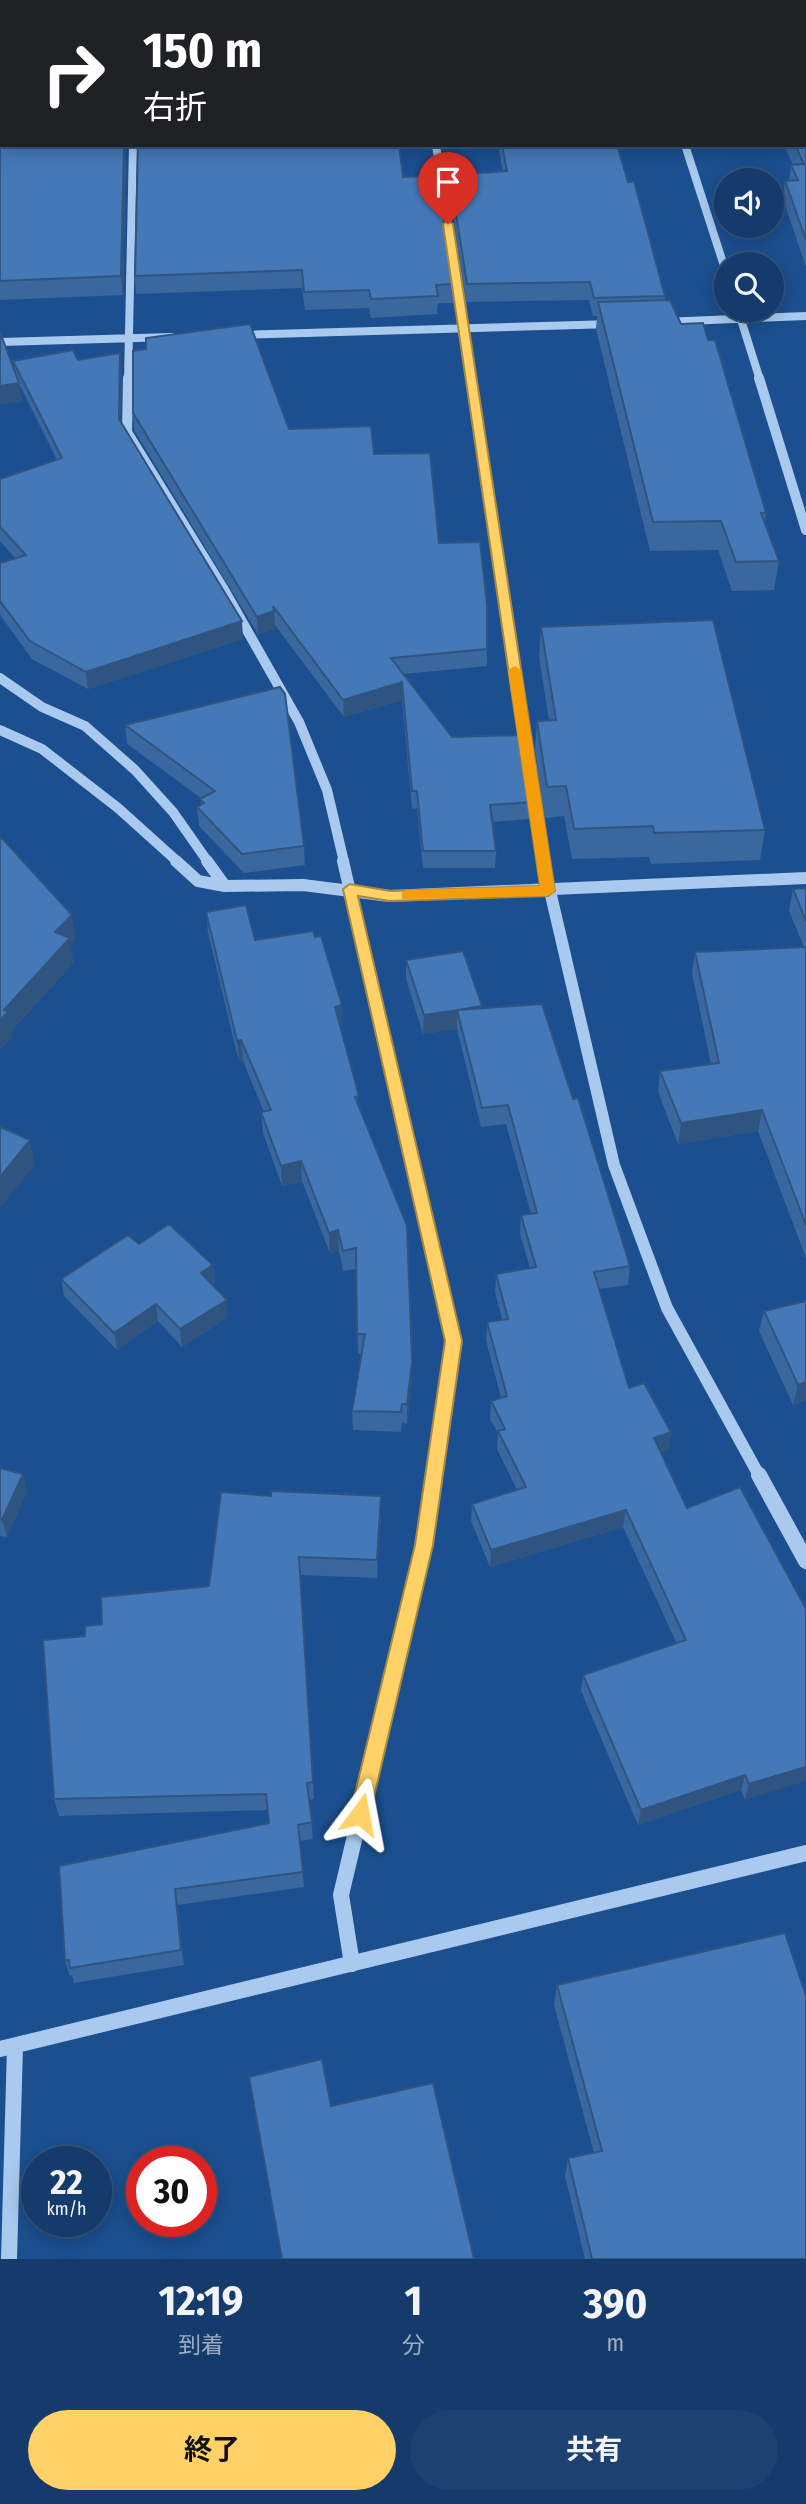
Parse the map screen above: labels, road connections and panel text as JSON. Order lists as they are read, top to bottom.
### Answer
{
  "page": {
    "turn": ["150 m", "右折"],
    "speed": "22 km/h",
    "limit": "30",
    "eta": [
      "12:19",
      "到着",
      "1",
      "分",
      "390",
      "m"
    ],
    "buttons": ["終了", "共有"]
  }
}
